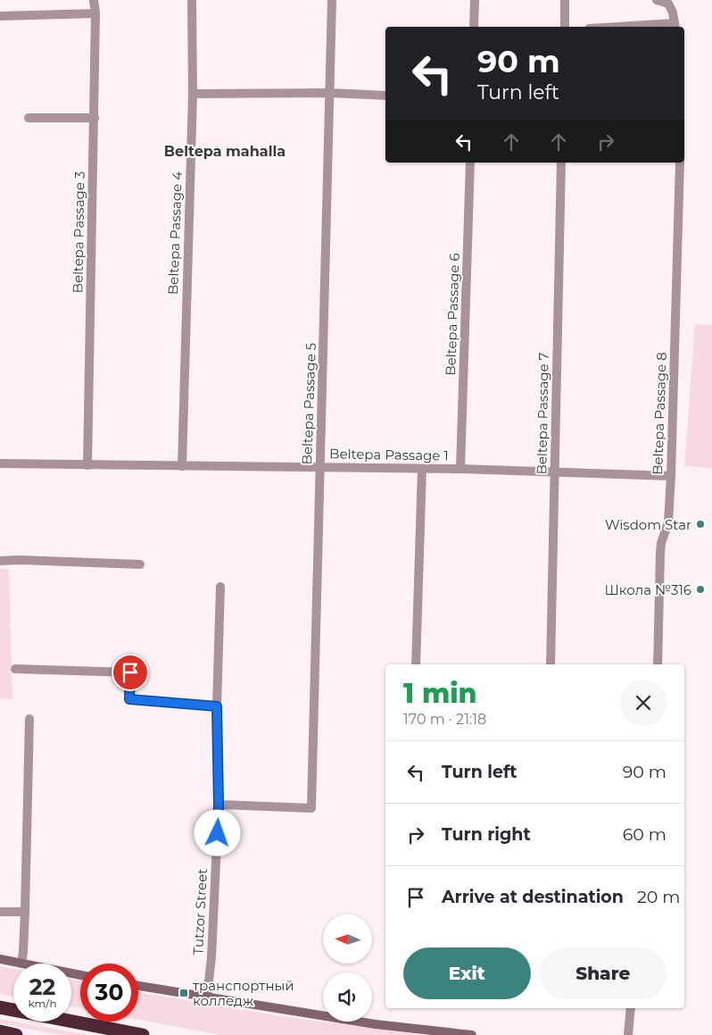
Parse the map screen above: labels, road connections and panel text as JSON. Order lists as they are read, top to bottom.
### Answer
{
  "streets": {
    "street": [
      "Beltepa Passage 3",
      "Beltepa Passage 4",
      "Beltepa Passage 6",
      "Beltepa Passage 5",
      "Beltepa Passage 7",
      "Beltepa Passage 8",
      "Beltepa Passage 1",
      "Tutzor Street"
    ]
  },
  "crossings": [
    ["Beltepa Passage 3", "Beltepa Passage 1"],
    ["Beltepa Passage 4", "Beltepa Passage 1"],
    ["Beltepa Passage 6", "Beltepa Passage 1"],
    ["Beltepa Passage 5", "Beltepa Passage 1"],
    ["Beltepa Passage 5", "Tutzor Street"],
    ["Beltepa Passage 7", "Beltepa Passage 1"],
    ["Beltepa Passage 8", "Beltepa Passage 1"]
  ],
  "districts": ["Beltepa mahalla"],
  "places": {
    "other": ["Wisdom Star", "Школа №316"],
    "transit": ["транспортный колледж"]
  },
  "north": "left",
  "page": {
    "turn": ["90 m", "Turn left"],
    "heading": ["1 min", "170 m · 21:18"],
    "list": [
      {
        "name": "Turn left",
        "value": "90 m"
      },
      {
        "name": "Turn right",
        "value": "60 m"
      },
      {
        "name": "Arrive at destination",
        "value": "20 m"
      }
    ],
    "buttons": ["Exit", "Share"],
    "speed": "22 km/h",
    "limit": "30"
  }
}
